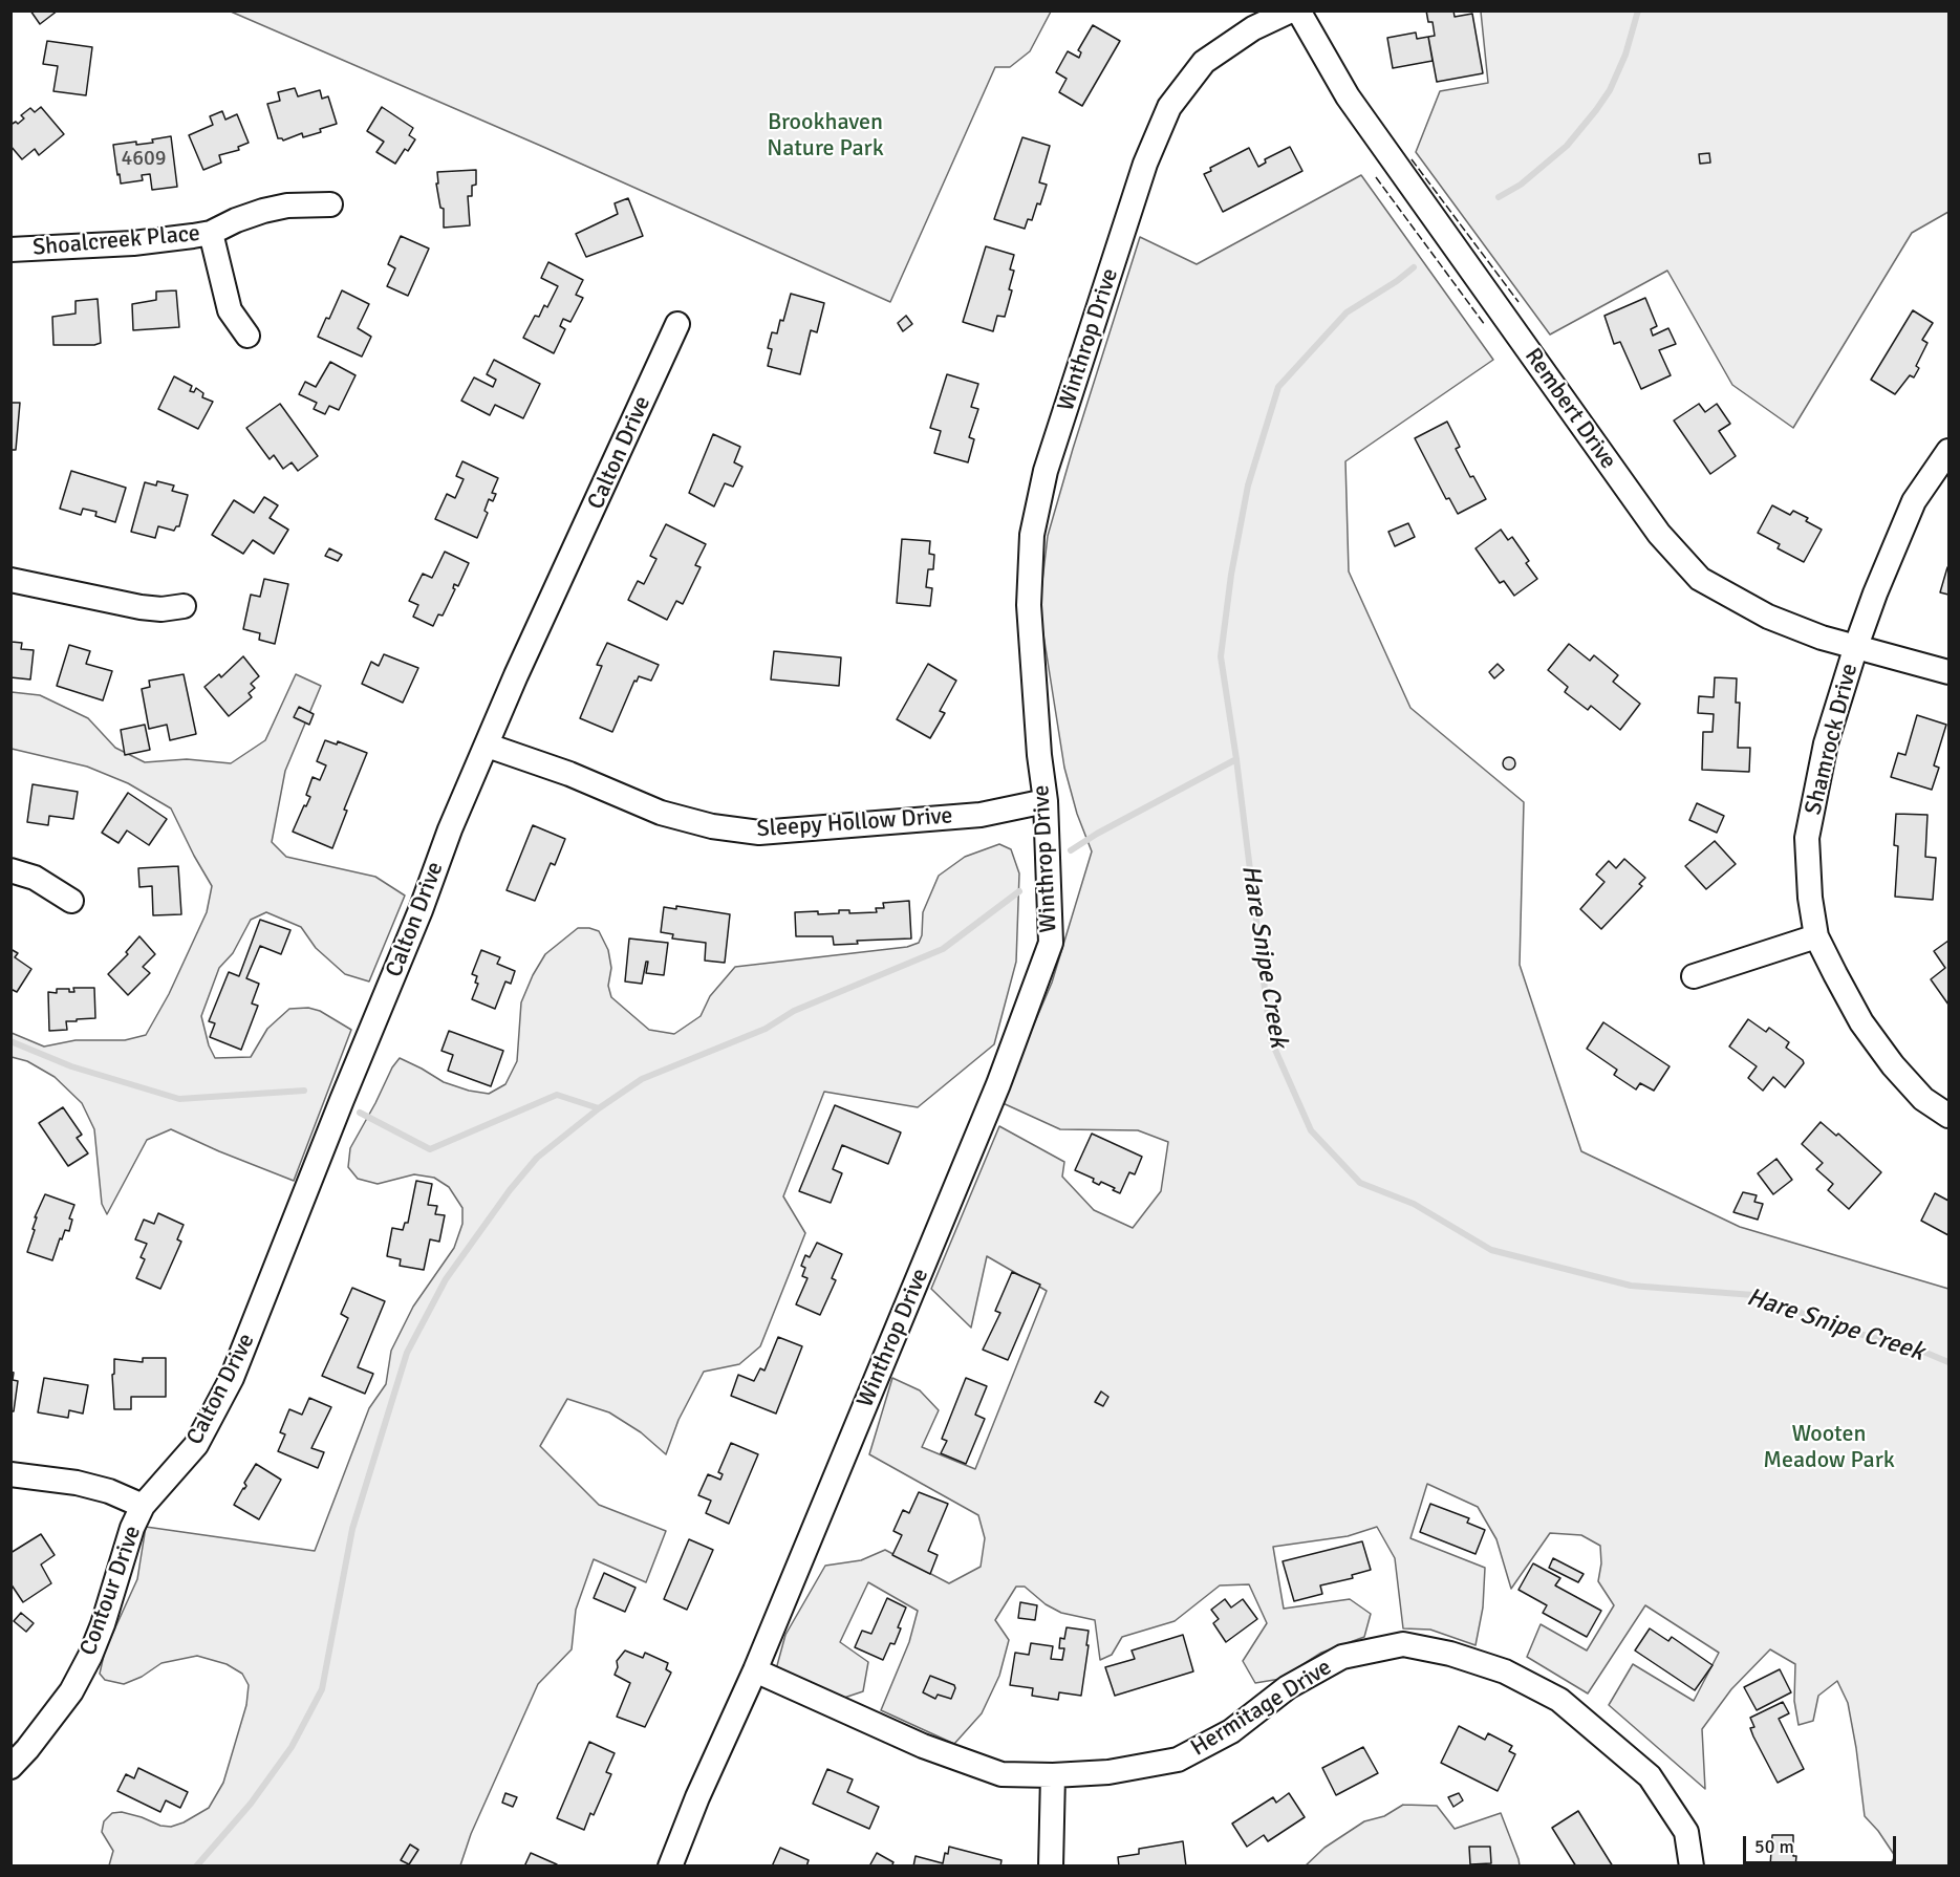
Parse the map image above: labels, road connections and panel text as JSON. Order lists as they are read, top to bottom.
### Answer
{
  "streets": {
    "street": [
      "Shoalcreek Place",
      "Winthrop Drive",
      "Rembert Drive",
      "Calton Drive",
      "Shamrock Drive",
      "Sleepy Hollow Drive",
      "Contour Drive",
      "Hermitage Drive"
    ]
  },
  "crossings": [
    ["Winthrop Drive", "Sleepy Hollow Drive"],
    ["Winthrop Drive", "Hermitage Drive"],
    ["Rembert Drive", "Shamrock Drive"],
    ["Calton Drive", "Sleepy Hollow Drive"],
    ["Calton Drive", "Contour Drive"]
  ],
  "water": ["Hare Snipe Creek"],
  "parks": ["Brookhaven Nature Park", "Wooten Meadow Park"],
  "house_numbers": ["4609"],
  "scale_bar": "50 m"
}
